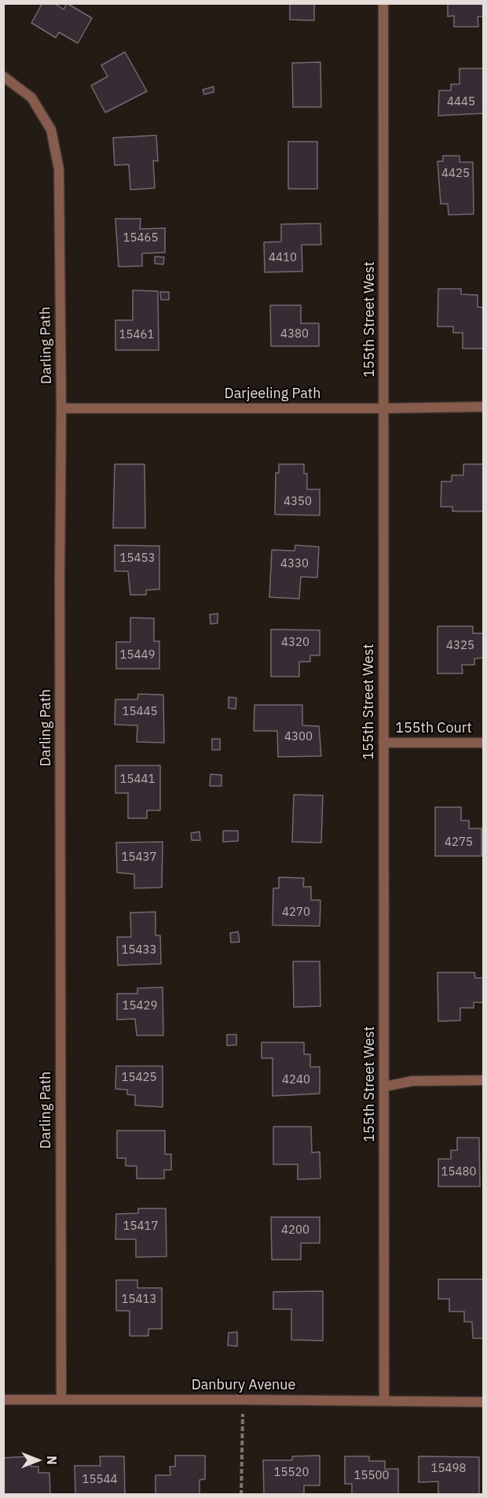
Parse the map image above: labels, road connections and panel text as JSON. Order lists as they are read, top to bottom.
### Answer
{
  "streets": {
    "street": [
      "155th Street West",
      "Darling Path",
      "Darjeeling Path",
      "155th Court",
      "Danbury Avenue"
    ]
  },
  "crossings": [
    ["155th Street West", "Darjeeling Path"],
    ["155th Street West", "155th Court"],
    ["155th Street West", "Danbury Avenue"],
    ["Darling Path", "Darjeeling Path"],
    ["Darling Path", "Danbury Avenue"]
  ],
  "house_numbers": [
    "4445",
    "4425",
    "15465",
    "4410",
    "4380",
    "15461",
    "4350",
    "15453",
    "4330",
    "4320",
    "4325",
    "15449",
    "15445",
    "4300",
    "15441",
    "4275",
    "15437",
    "4270",
    "15433",
    "15429",
    "15425",
    "4240",
    "15480",
    "15417",
    "4200",
    "15413",
    "15498",
    "15520",
    "15500",
    "15544"
  ],
  "north": "right"
}
